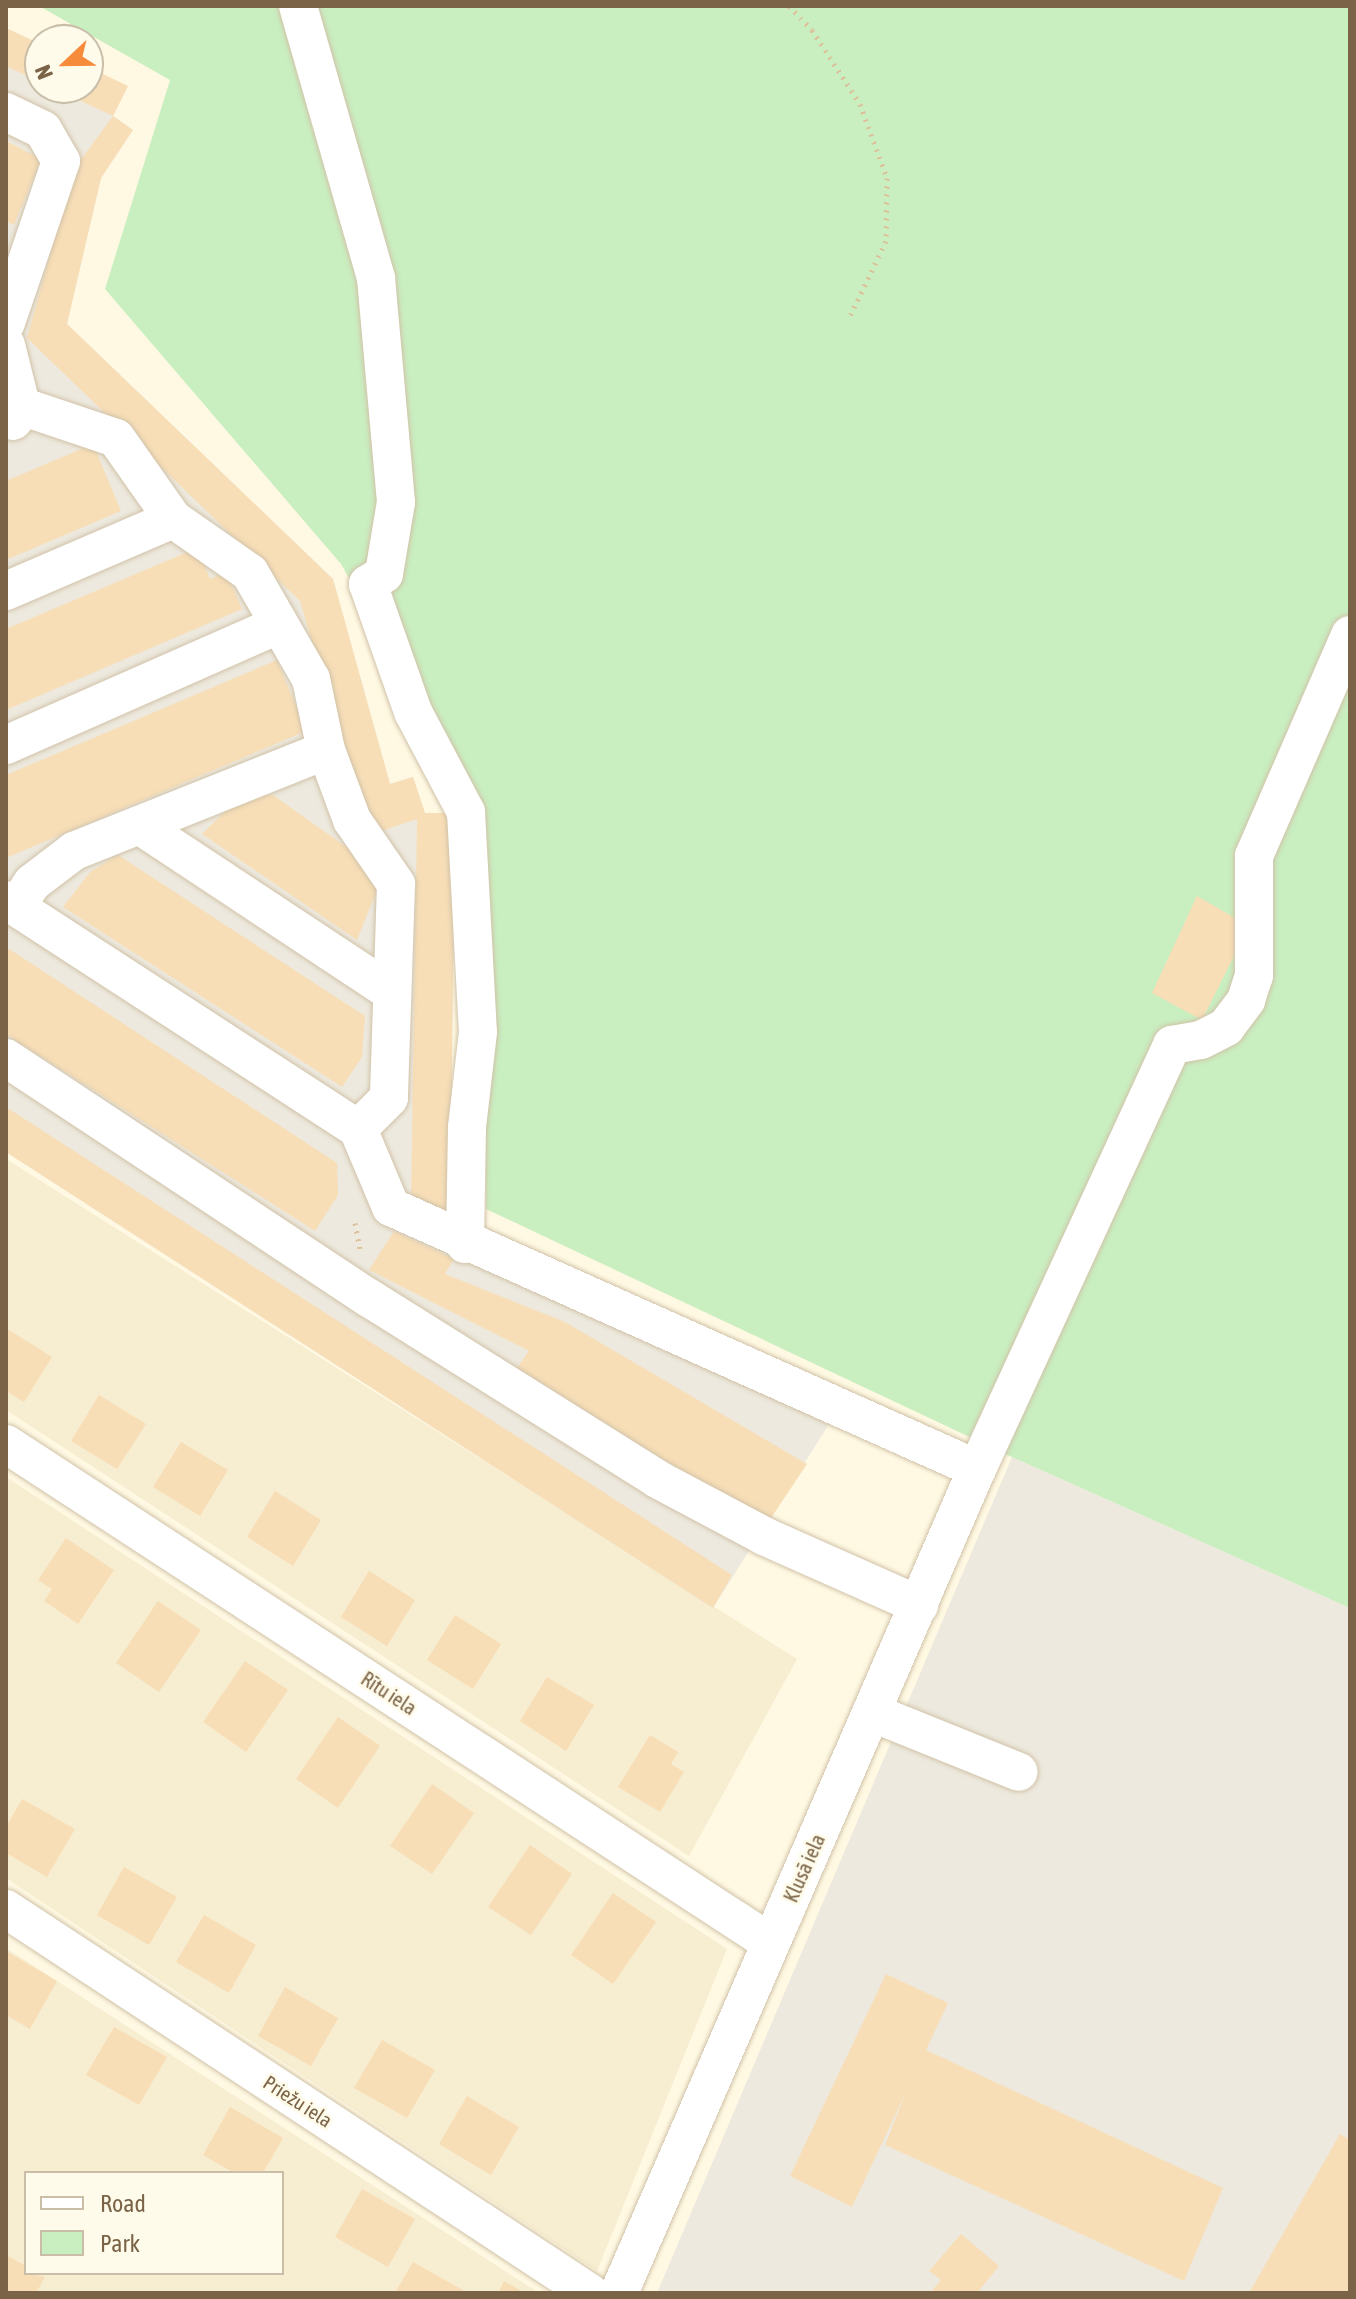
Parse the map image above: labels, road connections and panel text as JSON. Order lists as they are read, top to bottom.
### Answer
{
  "streets": {
    "street": ["Rītu iela", "Klusā iela", "Priežu iela"]
  },
  "crossings": [
    ["Rītu iela", "Klusā iela"]
  ],
  "legend": ["Road", "Park"],
  "north": "left"
}
